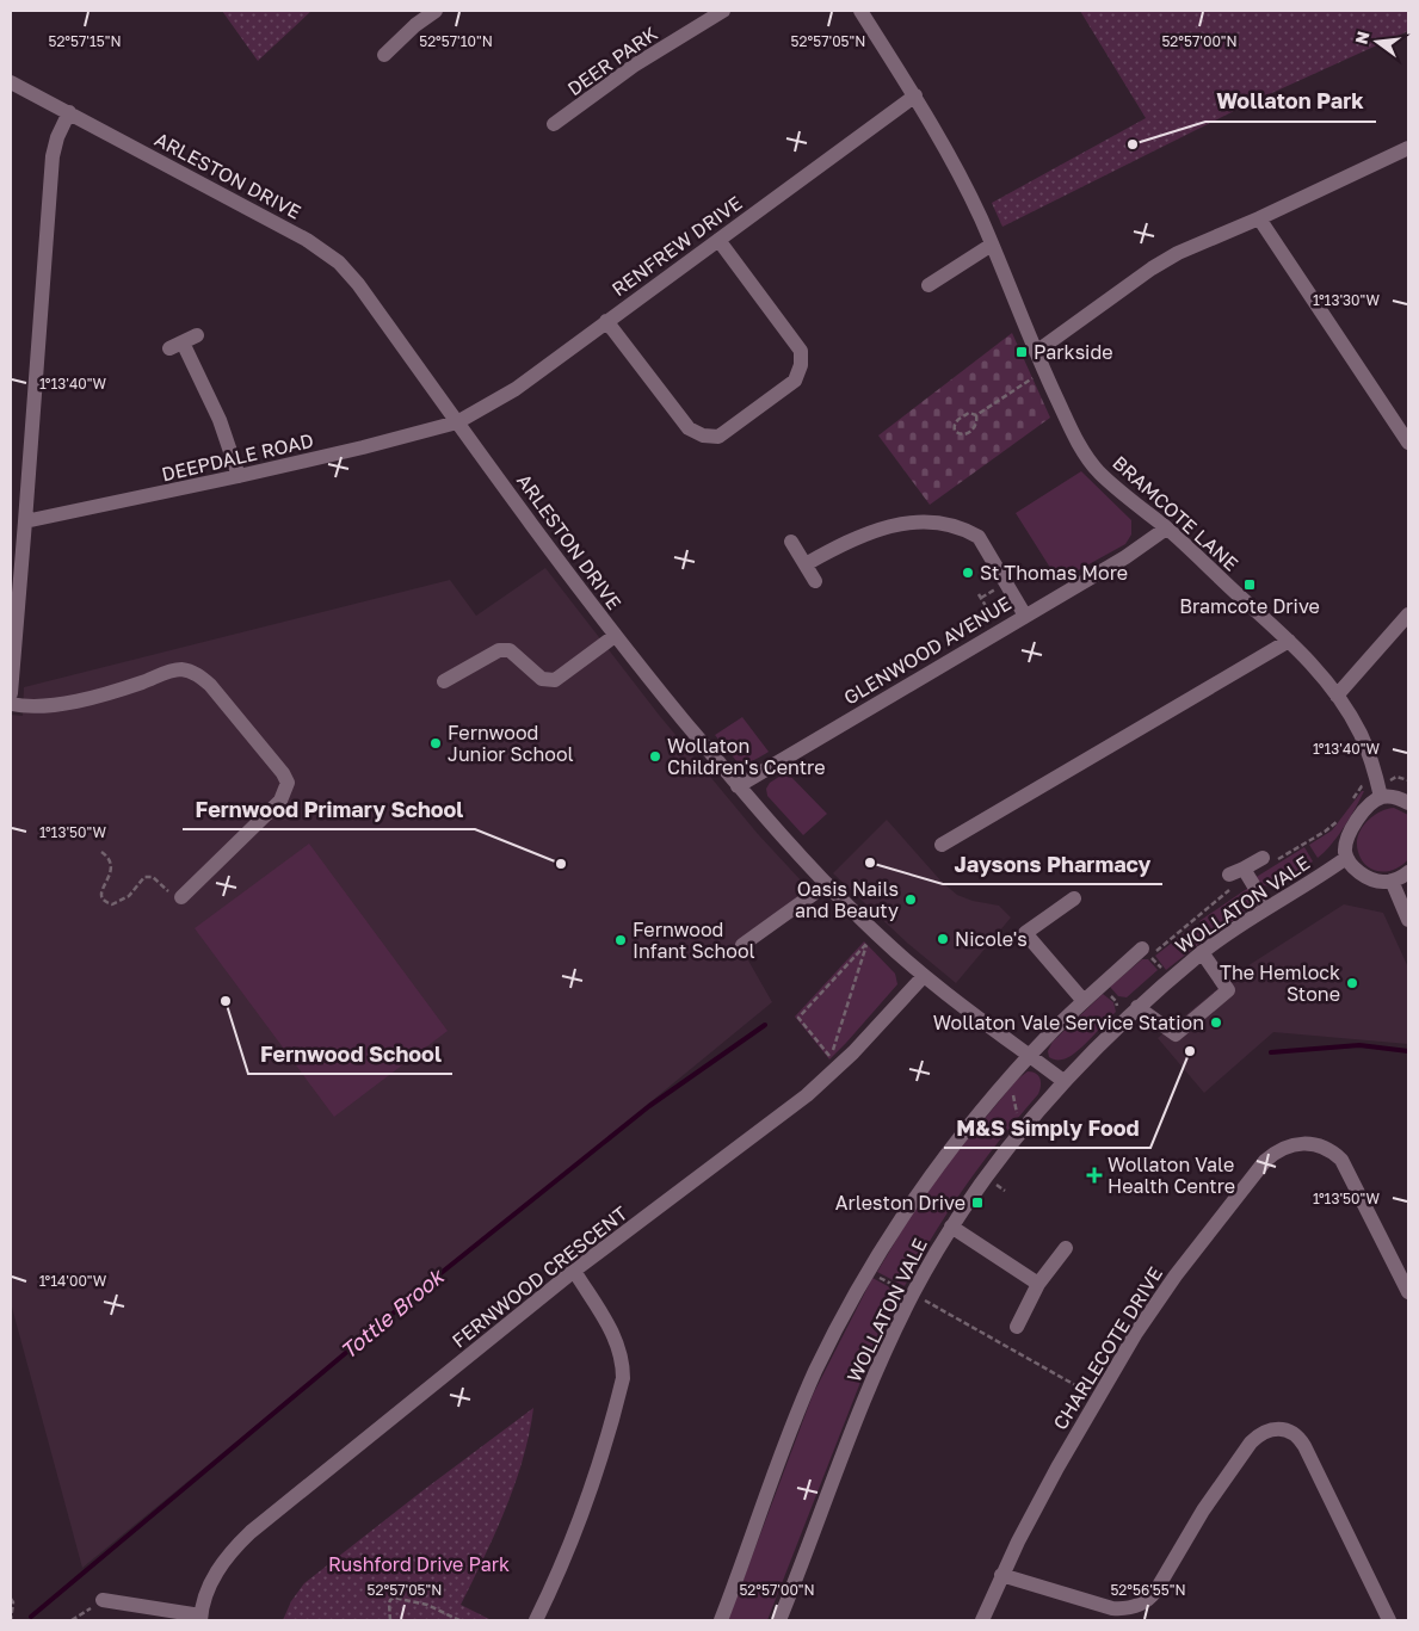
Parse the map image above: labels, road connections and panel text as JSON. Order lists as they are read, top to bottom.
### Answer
{
  "streets": {
    "street": [
      "DEER PARK",
      "ARLESTON DRIVE",
      "RENFREW DRIVE",
      "DEEPDALE ROAD",
      "BRAMCOTE LANE",
      "GLENWOOD AVENUE",
      "WOLLATON VALE",
      "FERNWOOD CRESCENT",
      "CHARLECOTE DRIVE"
    ]
  },
  "crossings": [
    ["ARLESTON DRIVE", "RENFREW DRIVE"],
    ["ARLESTON DRIVE", "DEEPDALE ROAD"],
    ["ARLESTON DRIVE", "GLENWOOD AVENUE"],
    ["ARLESTON DRIVE", "WOLLATON VALE"],
    ["ARLESTON DRIVE", "FERNWOOD CRESCENT"],
    ["RENFREW DRIVE", "DEEPDALE ROAD"],
    ["RENFREW DRIVE", "BRAMCOTE LANE"],
    ["BRAMCOTE LANE", "GLENWOOD AVENUE"]
  ],
  "water": ["Tottle Brook"],
  "parks": ["Rushford Drive Park"],
  "places": {
    "other": [
      "Wollaton Park",
      "St Thomas More",
      "Fernwood Junior School",
      "Wollaton Children's Centre",
      "Jaysons Pharmacy",
      "Fernwood Primary School",
      "Oasis Nails and Beauty",
      "Nicole's",
      "Fernwood Infant School",
      "The Hemlock Stone",
      "Fernwood School",
      "Wollaton Vale Service Station",
      "M&S Simply Food"
    ],
    "transit": ["Parkside", "Bramcote Drive", "Arleston Drive"],
    "health": ["Wollaton Vale Health Centre"]
  },
  "north": "left",
  "coordinates": [
    "52°57'00\"N",
    "52°57'15\"N",
    "52°57'10\"N",
    "52°57'05\"N",
    "1°13'30\"W",
    "1°13'40\"W",
    "1°13'50\"W",
    "1°14'00\"W",
    "52°56'55\"N"
  ]
}
